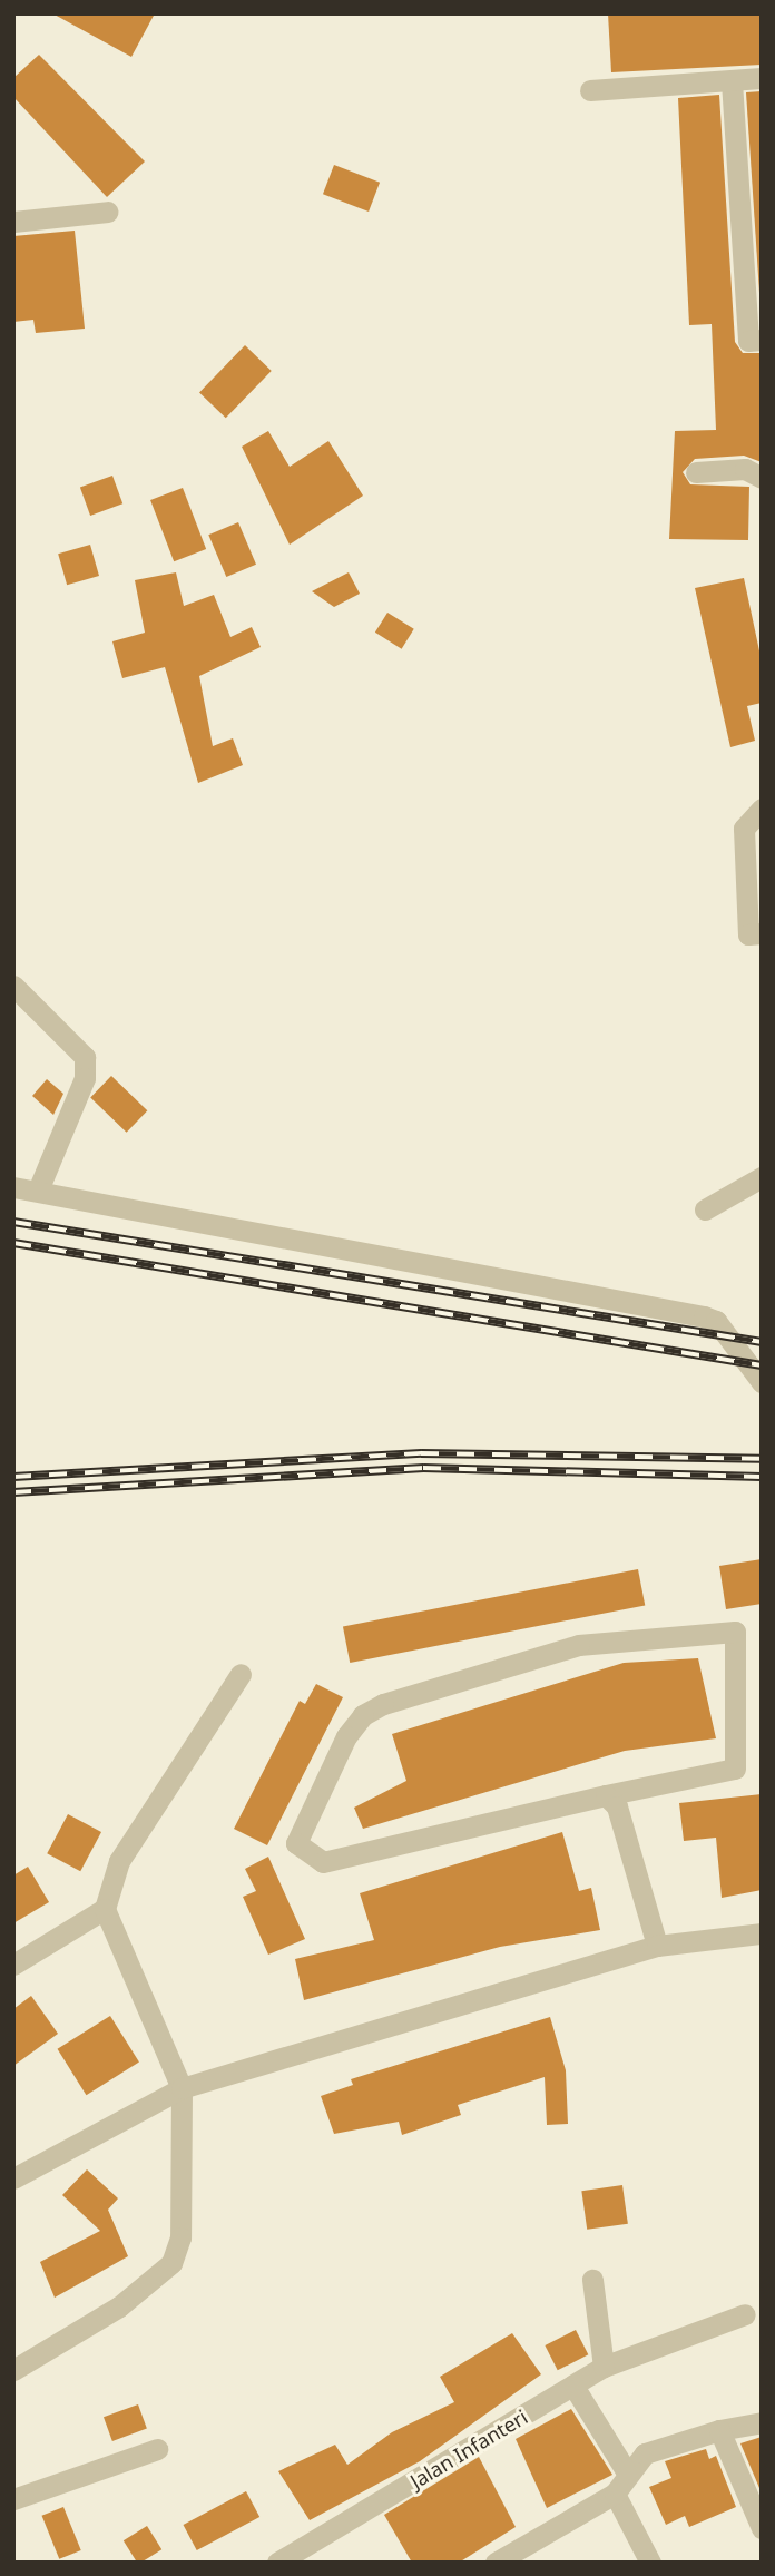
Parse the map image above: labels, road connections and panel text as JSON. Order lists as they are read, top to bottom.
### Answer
{
  "streets": {
    "street": ["Jalan Infanteri"]
  }
}
